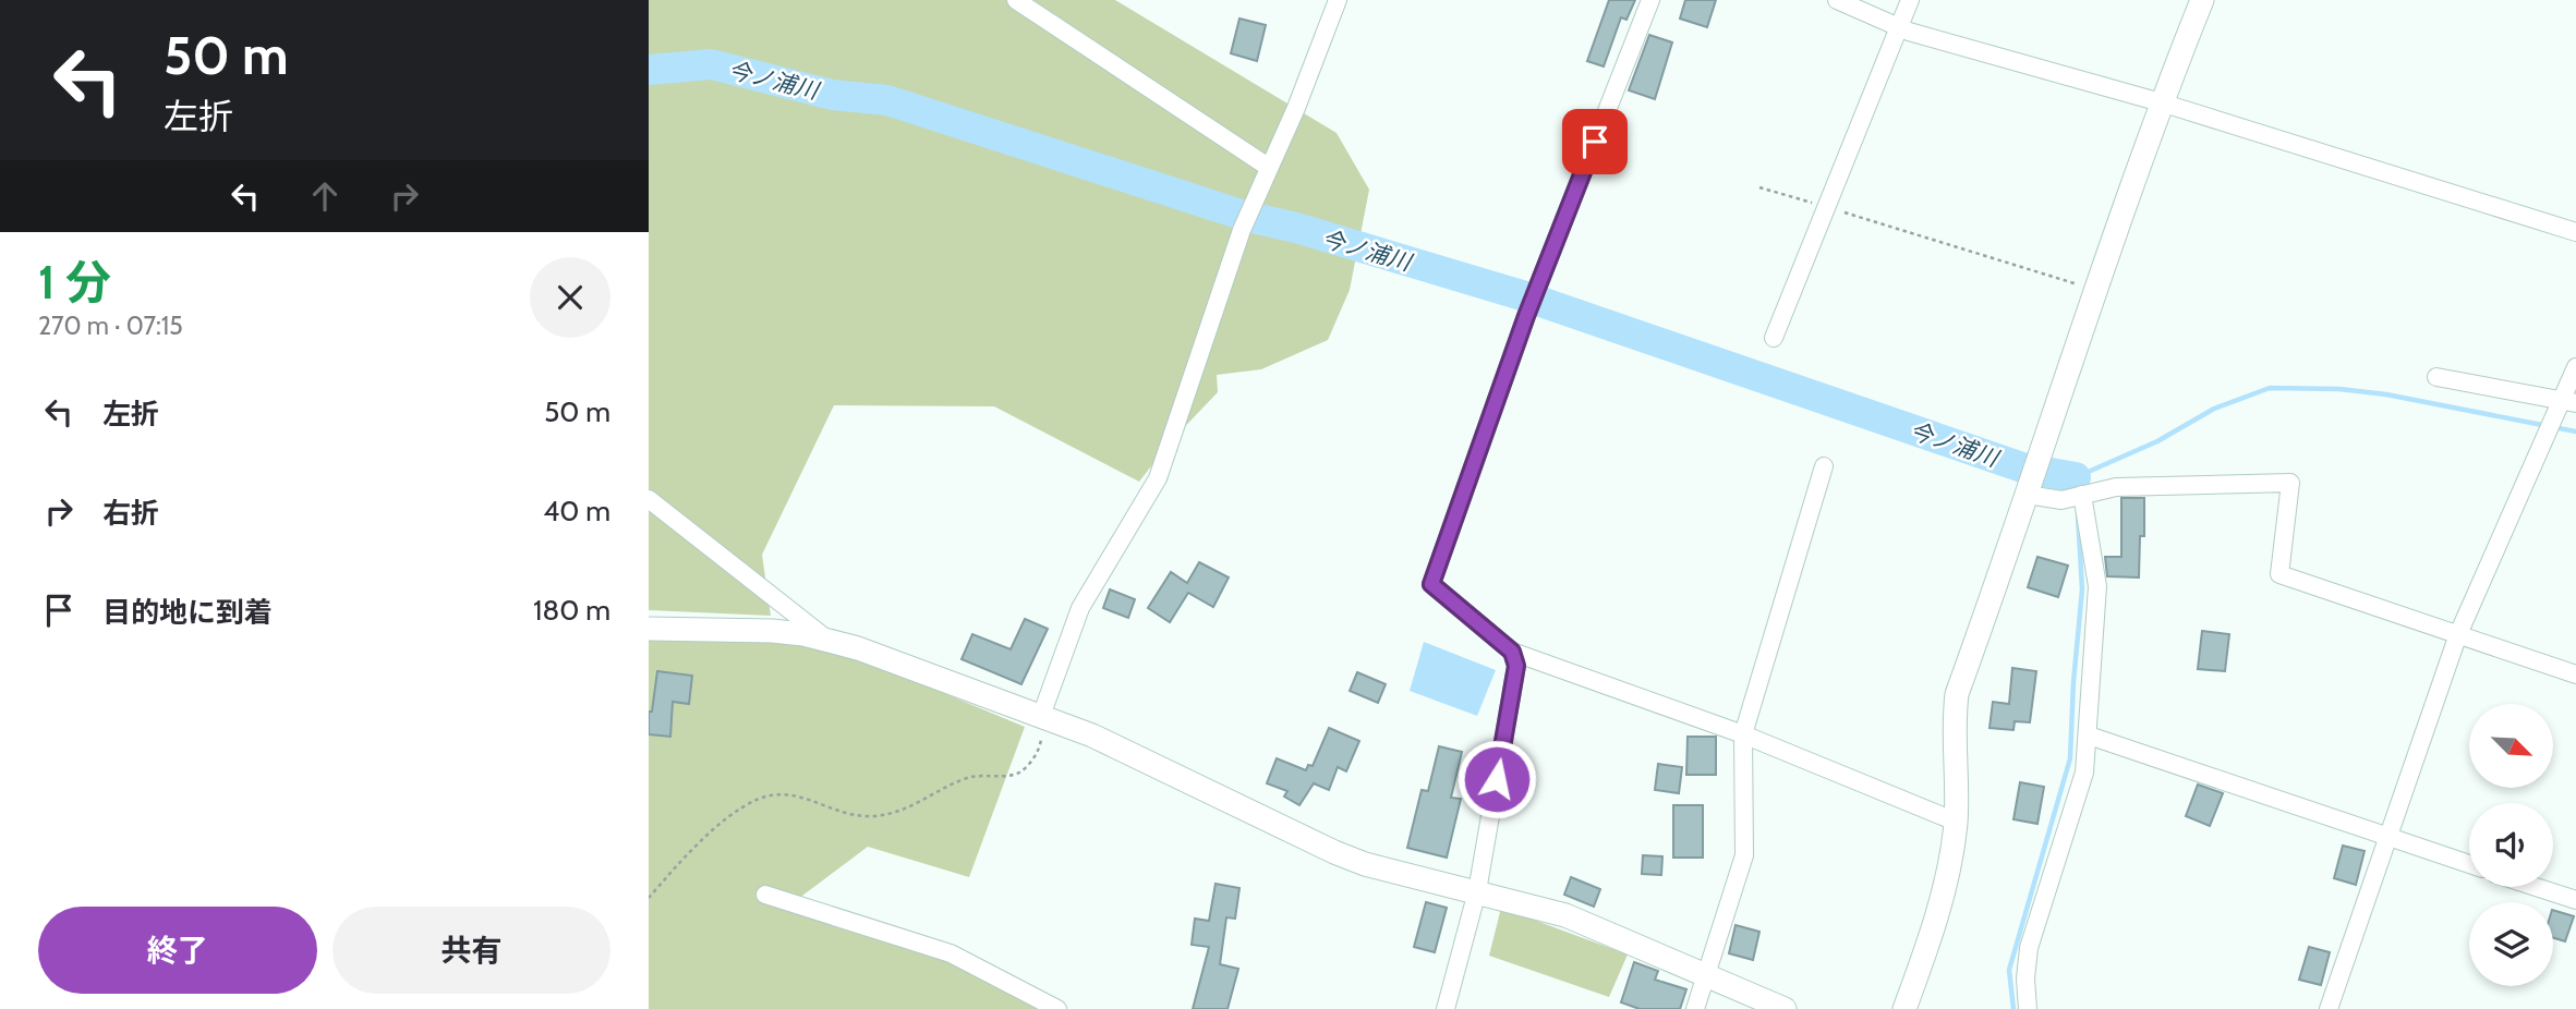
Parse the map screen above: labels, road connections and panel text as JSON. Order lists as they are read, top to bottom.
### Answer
{
  "water": ["今ノ浦川"],
  "north": "bottom right",
  "page": {
    "turn": ["50 m", "左折"],
    "heading": ["1 分", "270 m · 07:15"],
    "list": [
      {
        "name": "左折",
        "value": "50 m"
      },
      {
        "name": "右折",
        "value": "40 m"
      },
      {
        "name": "目的地に到着",
        "value": "180 m"
      }
    ],
    "buttons": ["終了", "共有"]
  }
}
